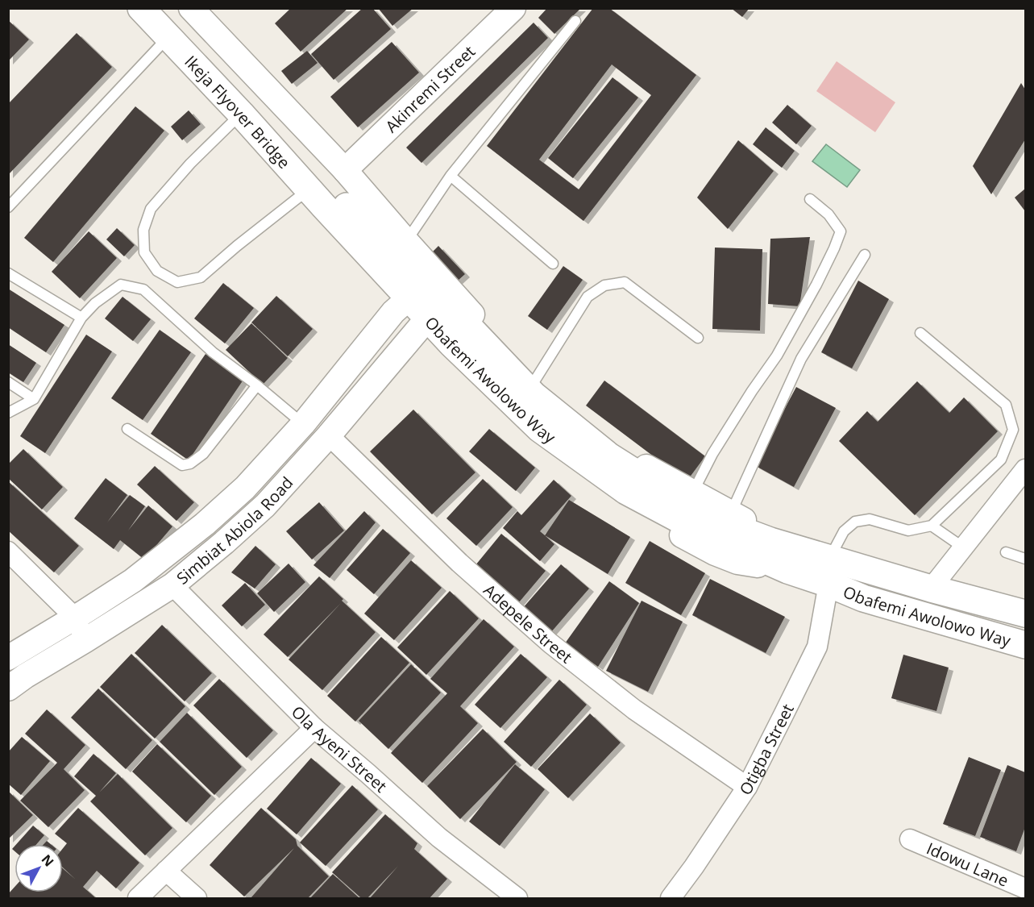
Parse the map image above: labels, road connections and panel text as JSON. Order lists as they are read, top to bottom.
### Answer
{
  "streets": {
    "main road": ["Ikeja Flyover Bridge", "Obafemi Awolowo Way"],
    "street": [
      "Akinremi Street",
      "Simbiat Abiola Road",
      "Adepele Street",
      "Ola Ayeni Street",
      "Otigba Street",
      "Idowu Lane"
    ]
  },
  "crossings": [
    ["Ikeja Flyover Bridge", "Obafemi Awolowo Way"],
    ["Obafemi Awolowo Way", "Otigba Street"],
    ["Simbiat Abiola Road", "Adepele Street"],
    ["Simbiat Abiola Road", "Ola Ayeni Street"],
    ["Adepele Street", "Otigba Street"]
  ],
  "north": "top right"
}
